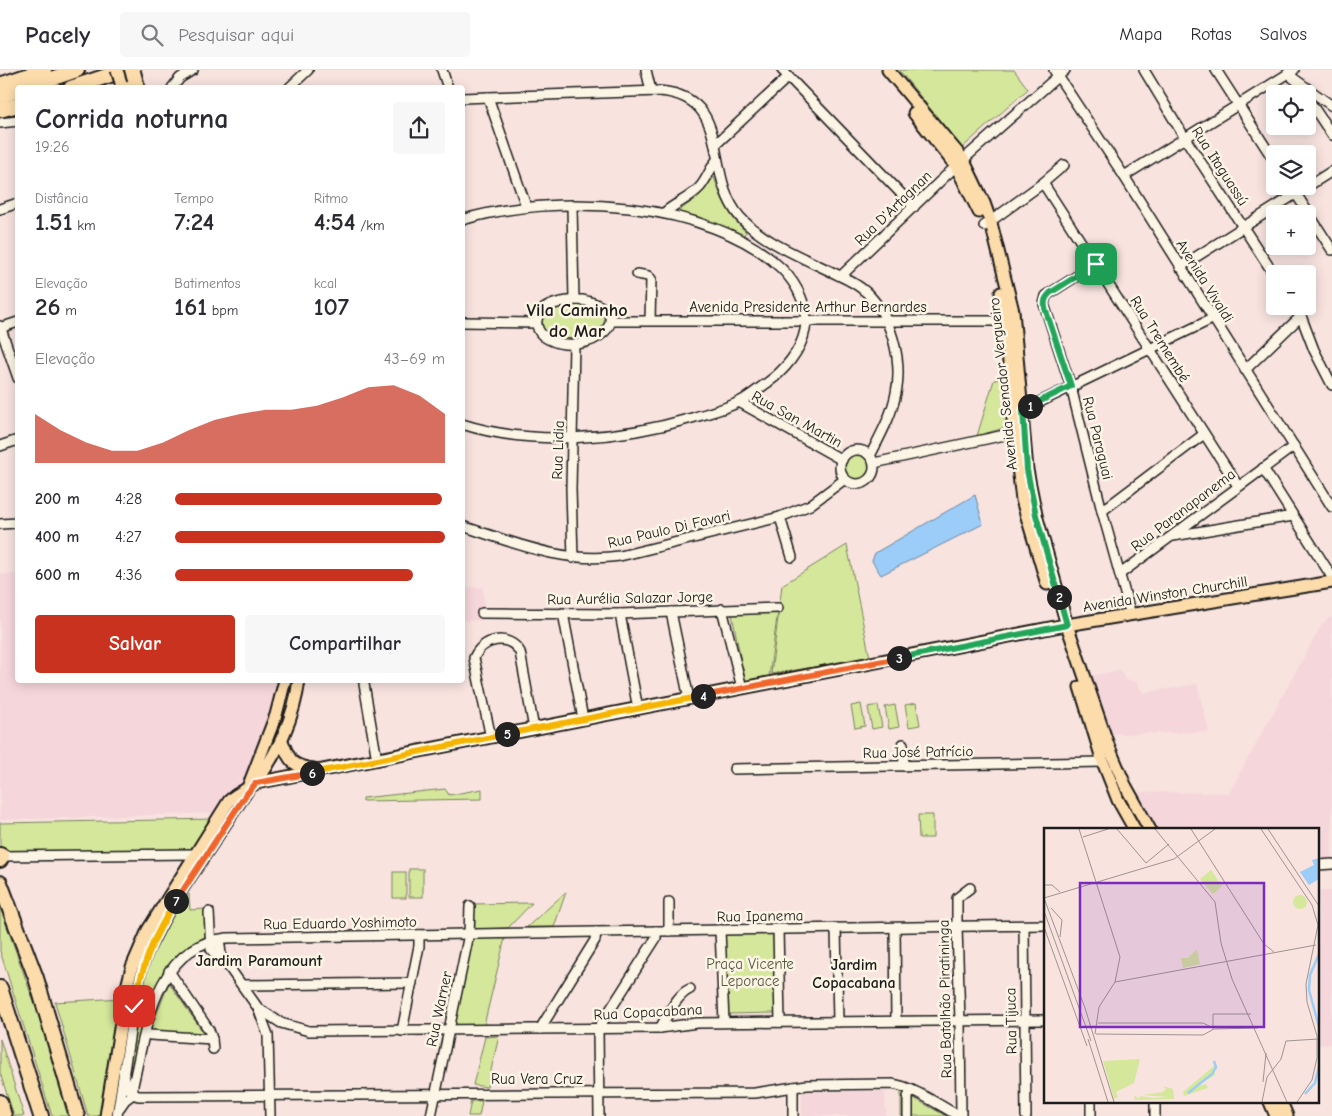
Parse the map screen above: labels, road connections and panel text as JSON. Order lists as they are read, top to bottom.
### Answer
{
  "streets": {
    "main road": ["Avenida Senador Vergueiro", "Avenida Winston Churchill"],
    "street": [
      "Rua Itaguassú",
      "Rua D'Artagnan",
      "Avenida Vivaldi",
      "Avenida Presidente Arthur Bernardes",
      "Rua Tremembé",
      "Rua San Martin",
      "Rua Paraguai",
      "Rua Lidia",
      "Rua Paranapanema",
      "Rua Paulo Di Favari",
      "Rua Aurélia Salazar Jorge",
      "Rua José Patrício",
      "Rua Ipanema",
      "Rua Eduardo Yoshimoto",
      "Rua Batalhão Piratininga",
      "Rua Warner",
      "Rua Copacabana",
      "Rua Tijuca",
      "Rua Vera Cruz"
    ]
  },
  "crossings": [
    ["Rua D'Artagnan", "Avenida Vivaldi"],
    ["Rua D'Artagnan", "Avenida Senador Vergueiro"],
    ["Avenida Vivaldi", "Rua Paranapanema"],
    ["Avenida Presidente Arthur Bernardes", "Avenida Senador Vergueiro"],
    ["Avenida Presidente Arthur Bernardes", "Rua Lidia"],
    ["Rua Tremembé", "Rua Paraguai"],
    ["Rua Tremembé", "Rua Paranapanema"],
    ["Avenida Senador Vergueiro", "Avenida Winston Churchill"],
    ["Avenida Senador Vergueiro", "Rua José Patrício"],
    ["Rua San Martin", "Rua Paulo Di Favari"],
    ["Rua Paraguai", "Rua Paranapanema"],
    ["Rua Paraguai", "Avenida Winston Churchill"],
    ["Rua Lidia", "Rua Paulo Di Favari"],
    ["Rua Ipanema", "Rua Eduardo Yoshimoto"],
    ["Rua Ipanema", "Rua Batalhão Piratininga"],
    ["Rua Ipanema", "Rua Warner"],
    ["Rua Ipanema", "Rua Tijuca"],
    ["Rua Eduardo Yoshimoto", "Rua Warner"],
    ["Rua Batalhão Piratininga", "Rua Copacabana"],
    ["Rua Batalhão Piratininga", "Rua Vera Cruz"],
    ["Rua Warner", "Rua Copacabana"],
    ["Rua Warner", "Rua Vera Cruz"],
    ["Rua Copacabana", "Rua Tijuca"]
  ],
  "districts": ["Vila Caminho do Mar", "Jardim Paramount", "Jardim Copacabana"],
  "parks": ["Praça Vicente Leporace"],
  "page": {
    "header": "Pacely",
    "search": "Pesquisar aqui",
    "nav": ["Mapa", "Rotas", "Salvos"],
    "map_buttons": ["+", "−"],
    "heading": ["Corrida noturna", "19:26"],
    "stats": [
      ["Distância", "1.51 km"],
      ["Tempo", "7:24"],
      ["Ritmo", "4:54 /km"],
      ["Elevação", "26 m"],
      ["Batimentos", "161 bpm"],
      ["kcal", "107"]
    ],
    "chart": ["Elevação", "43–69 m"],
    "pins": [
      "1",
      "2",
      "3",
      "4",
      "5",
      "6",
      "7"
    ],
    "list": [
      {
        "name": "200 m",
        "note": "4:28"
      },
      {
        "name": "400 m",
        "note": "4:27"
      },
      {
        "name": "600 m",
        "note": "4:36"
      }
    ],
    "buttons": ["Salvar", "Compartilhar"]
  }
}
